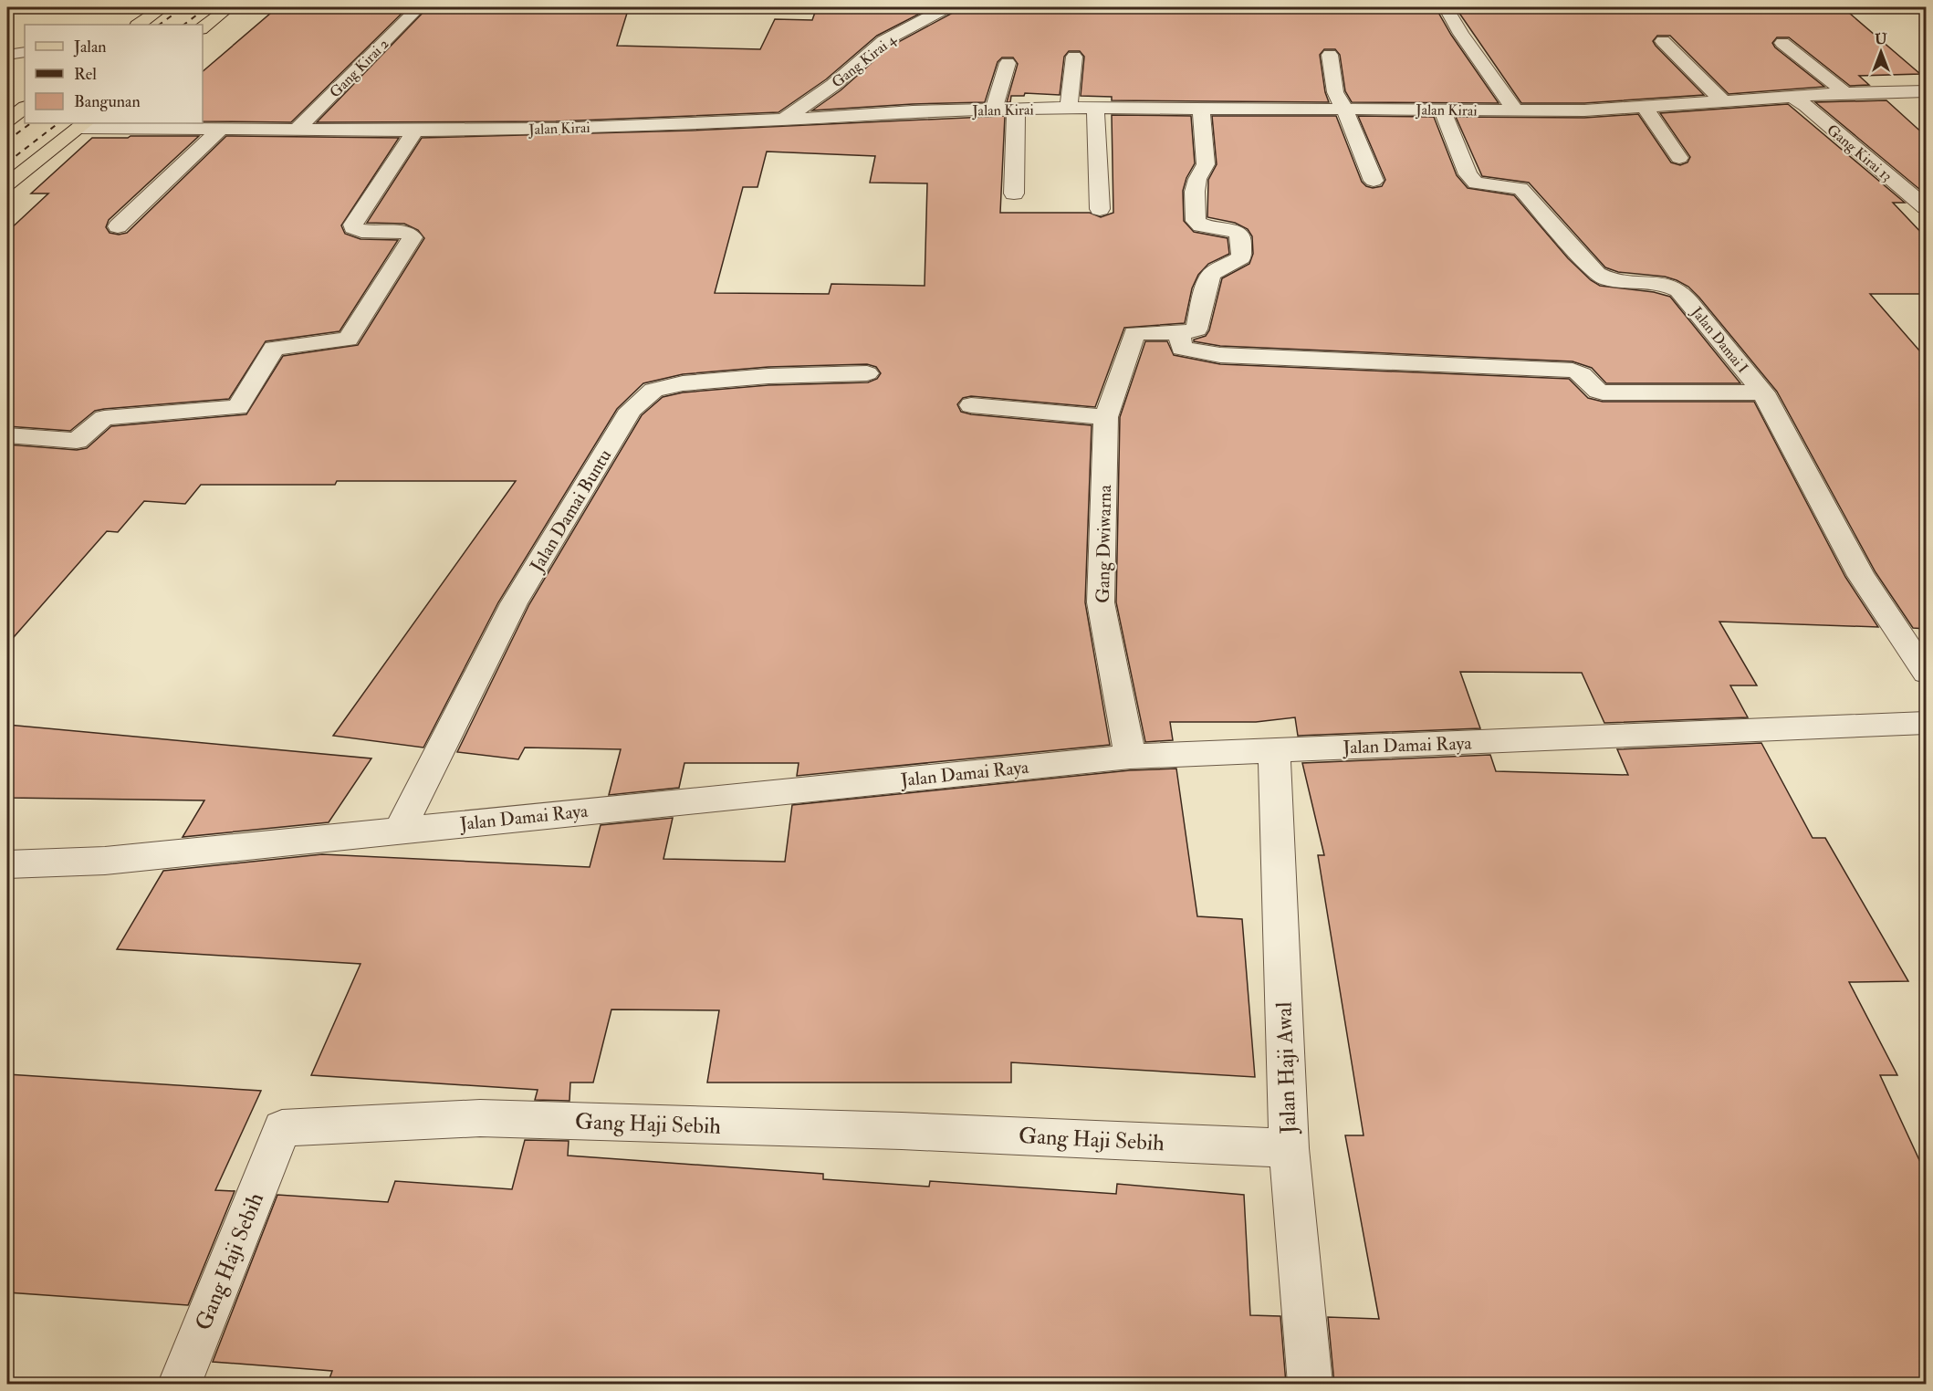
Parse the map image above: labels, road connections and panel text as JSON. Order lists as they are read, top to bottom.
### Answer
{
  "streets": {
    "street": [
      "Gang Kirai 4",
      "Gang Kirai 2",
      "Jalan Kirai",
      "Gang Kirai 13",
      "Jalan Damai I",
      "Jalan Damai Buntu",
      "Gang Dwiwarna",
      "Jalan Damai Raya",
      "Jalan Haji Awal",
      "Gang Haji Sebih"
    ]
  },
  "crossings": [
    ["Gang Kirai 4", "Jalan Kirai"],
    ["Gang Kirai 2", "Jalan Kirai"],
    ["Jalan Kirai", "Gang Kirai 13"],
    ["Jalan Kirai", "Jalan Damai I"],
    ["Jalan Damai Buntu", "Jalan Damai Raya"],
    ["Gang Dwiwarna", "Jalan Damai Raya"],
    ["Jalan Damai Raya", "Jalan Haji Awal"],
    ["Jalan Haji Awal", "Gang Haji Sebih"]
  ],
  "legend": ["Jalan", "Rel", "Bangunan"],
  "north": "top"
}
